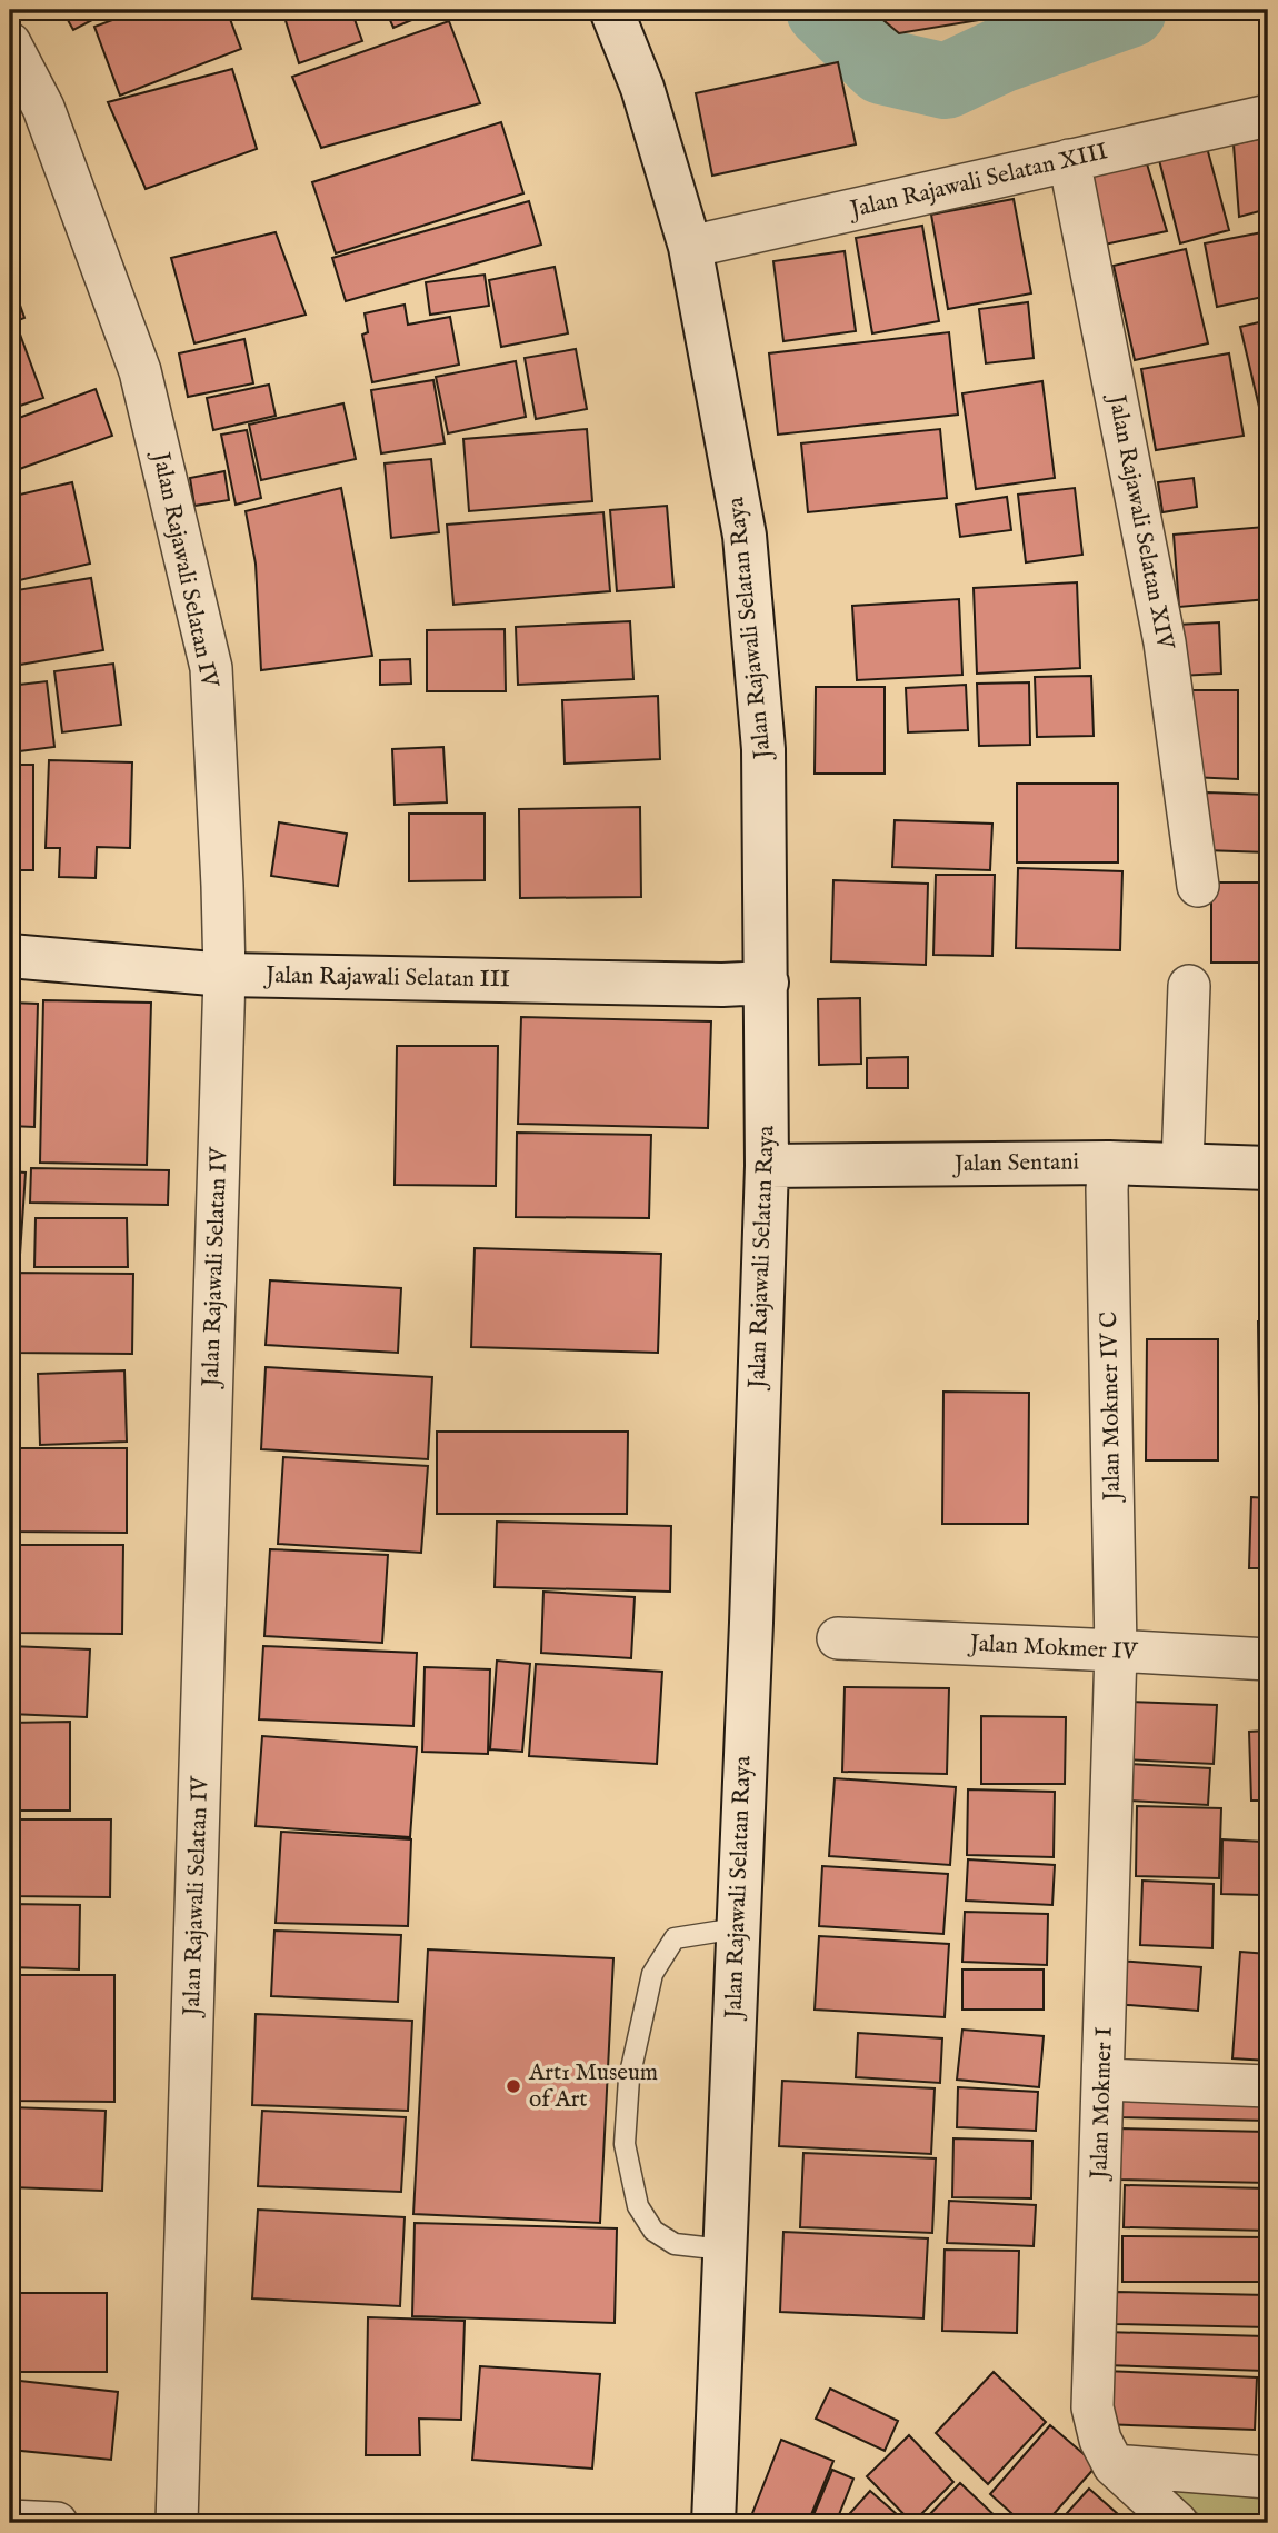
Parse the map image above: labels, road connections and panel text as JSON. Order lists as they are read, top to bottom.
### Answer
{
  "streets": {
    "main road": ["Jalan Rajawali Selatan Raya", "Jalan Rajawali Selatan III", "Jalan Sentani"],
    "street": [
      "Jalan Rajawali Selatan XIII",
      "Jalan Rajawali Selatan XIV",
      "Jalan Rajawali Selatan IV",
      "Jalan Mokmer IV C",
      "Jalan Mokmer IV",
      "Jalan Mokmer I"
    ]
  },
  "crossings": [
    ["Jalan Rajawali Selatan XIII", "Jalan Rajawali Selatan XIV"],
    ["Jalan Rajawali Selatan XIII", "Jalan Rajawali Selatan Raya"],
    ["Jalan Rajawali Selatan IV", "Jalan Rajawali Selatan III"],
    ["Jalan Rajawali Selatan Raya", "Jalan Rajawali Selatan III"],
    ["Jalan Rajawali Selatan Raya", "Jalan Sentani"],
    ["Jalan Sentani", "Jalan Mokmer IV C"],
    ["Jalan Mokmer IV C", "Jalan Mokmer IV"],
    ["Jalan Mokmer IV C", "Jalan Mokmer I"],
    ["Jalan Mokmer IV", "Jalan Mokmer I"]
  ],
  "places": ["Art1 Museum of Art"]
}
